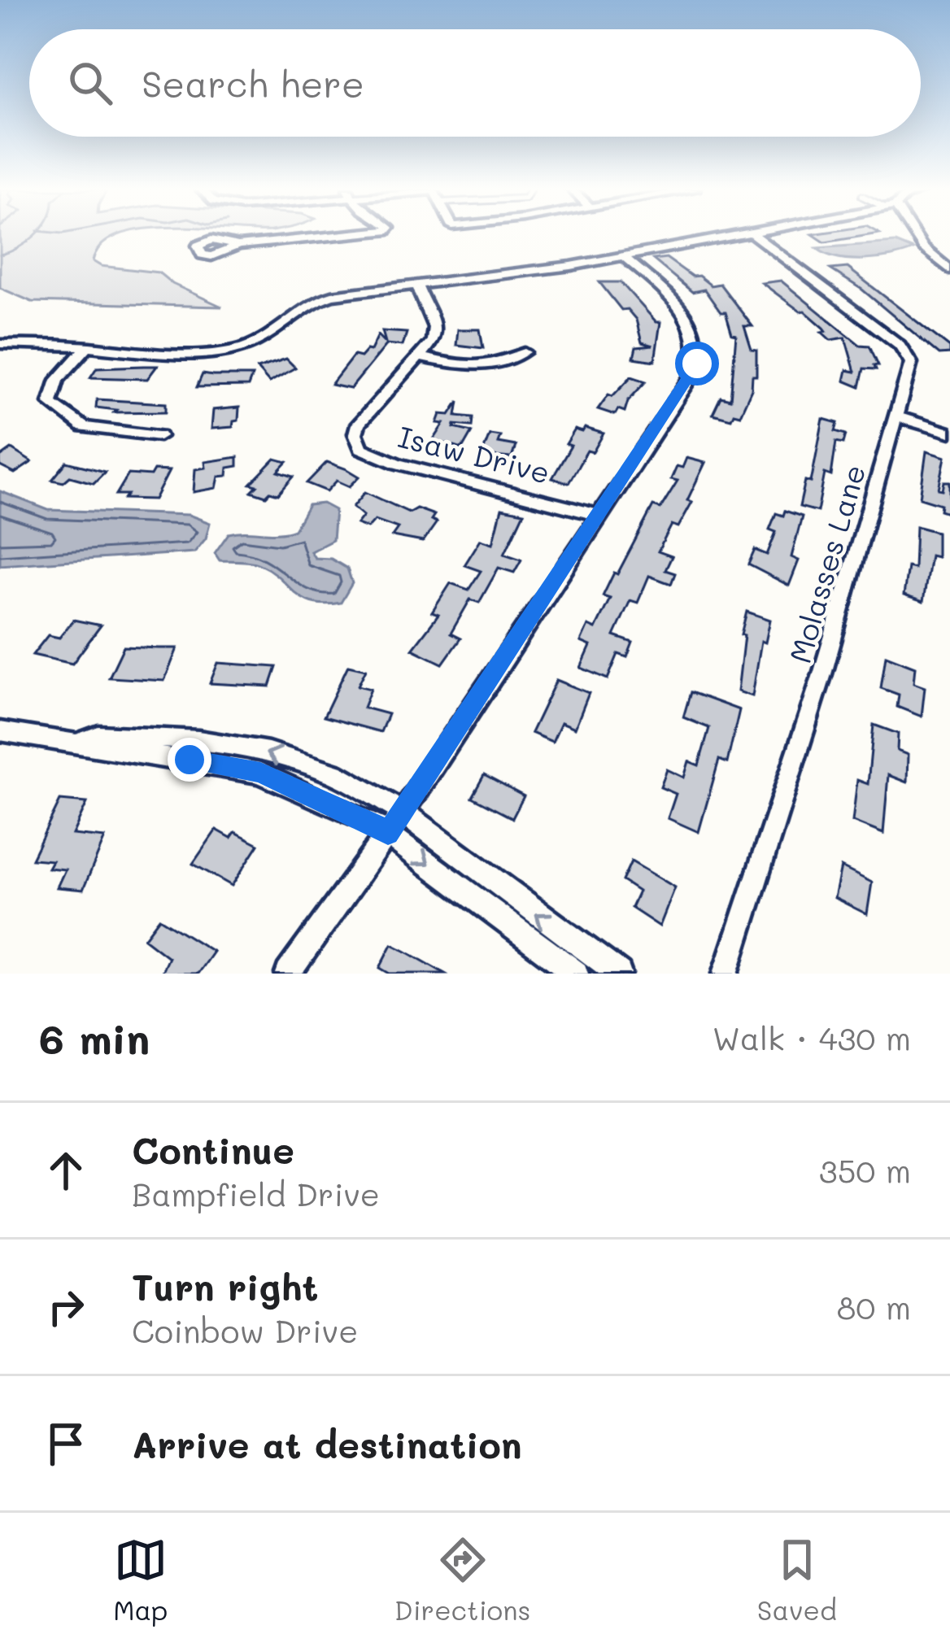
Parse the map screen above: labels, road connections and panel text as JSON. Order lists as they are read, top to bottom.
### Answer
{
  "streets": {
    "street": ["Isaw Drive", "Molasses Lane"]
  },
  "page": {
    "search": "Search here",
    "heading": ["6 min", "Walk · 430 m"],
    "list": [
      ["Continue", "Bampfield Drive", "350 m"],
      ["Turn right", "Coinbow Drive", "80 m"],
      "Arrive at destination"
    ],
    "nav": ["Map", "Directions", "Saved"]
  }
}
